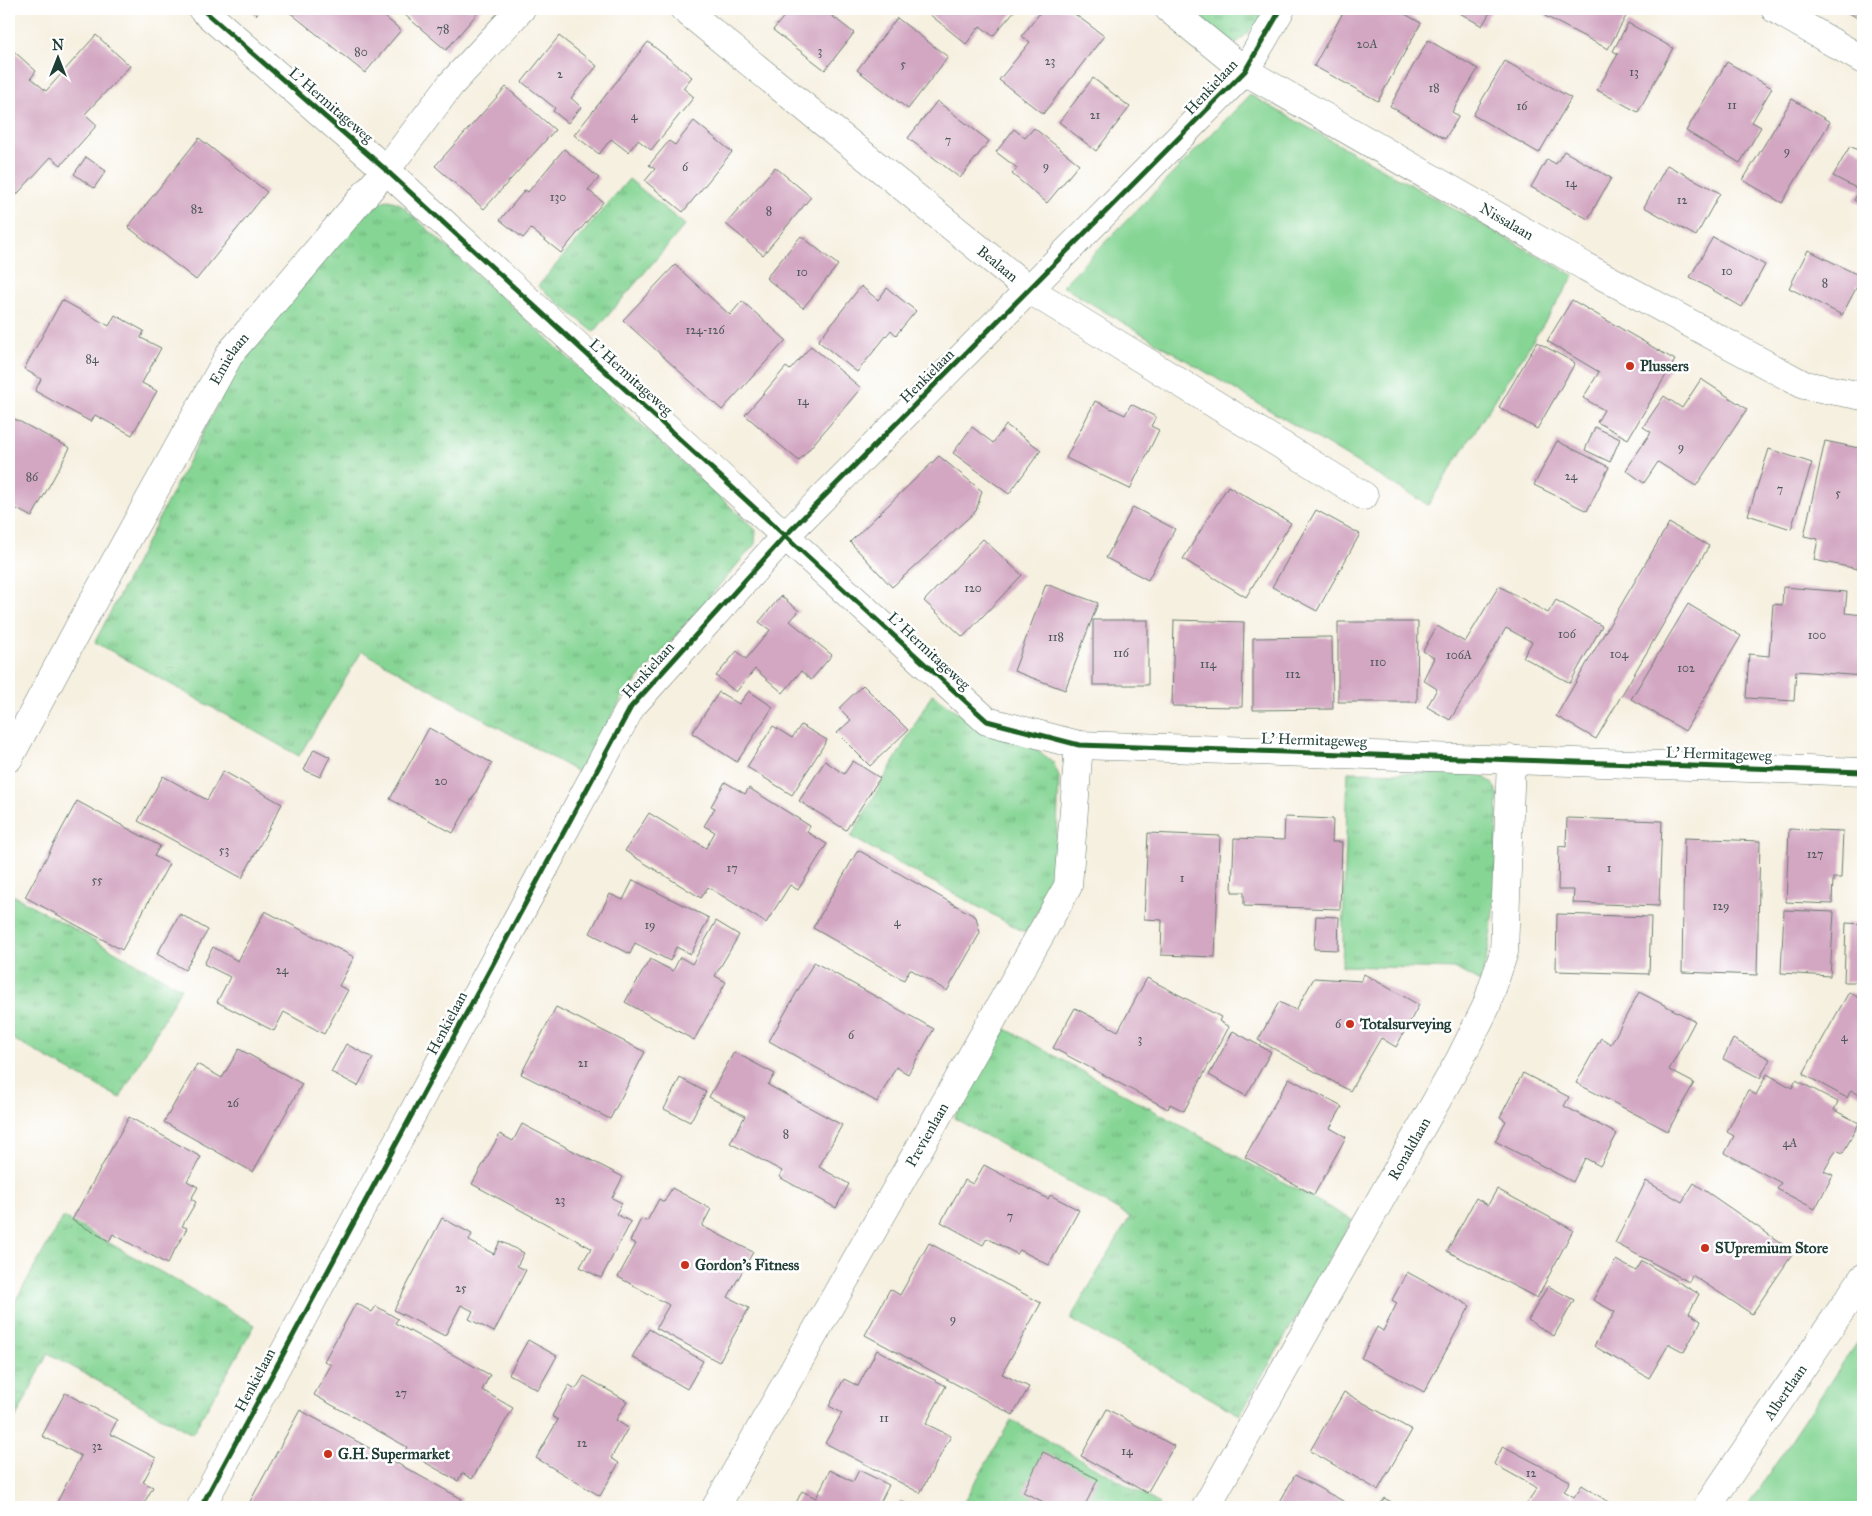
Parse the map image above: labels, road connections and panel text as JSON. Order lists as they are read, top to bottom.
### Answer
{
  "streets": {
    "street": [
      "Henkielaan",
      "L' Hermitageweg",
      "Nissalaan",
      "Bealaan",
      "Emielaan",
      "Previenlaan",
      "Ronaldlaan",
      "Albertlaan"
    ]
  },
  "crossings": [
    ["Henkielaan", "L' Hermitageweg"],
    ["Henkielaan", "Nissalaan"],
    ["Henkielaan", "Bealaan"],
    ["L' Hermitageweg", "Emielaan"],
    ["L' Hermitageweg", "Previenlaan"],
    ["L' Hermitageweg", "Ronaldlaan"]
  ],
  "places": [
    "Plussers",
    "Totalsurveying",
    "SUpremium Store",
    "Gordon's Fitness",
    "G.H. Supermarket"
  ],
  "house_numbers": [
    "78",
    "20A",
    "3",
    "80",
    "23",
    "5",
    "13",
    "2",
    "18",
    "11",
    "16",
    "21",
    "4",
    "7",
    "9",
    "9",
    "6",
    "14",
    "130",
    "12",
    "82",
    "8",
    "10",
    "10",
    "8",
    "124-126",
    "84",
    "14",
    "9",
    "24",
    "86",
    "7",
    "5",
    "120",
    "106",
    "100",
    "118",
    "116",
    "104",
    "106A",
    "110",
    "114",
    "102",
    "112",
    "20",
    "53",
    "127",
    "17",
    "1",
    "1",
    "55",
    "129",
    "4",
    "19",
    "24",
    "6",
    "6",
    "4",
    "3",
    "21",
    "26",
    "8",
    "4A",
    "23",
    "7",
    "25",
    "9",
    "27",
    "11",
    "12",
    "32",
    "14",
    "12"
  ],
  "north": "top"
}
